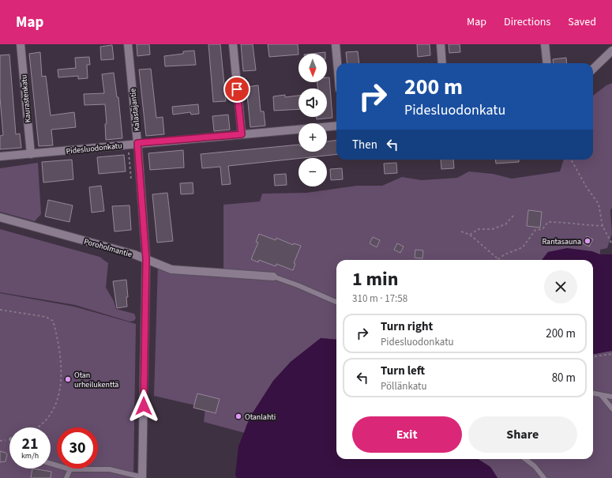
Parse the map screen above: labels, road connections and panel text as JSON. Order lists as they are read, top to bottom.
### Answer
{
  "streets": {
    "street": [
      "Kaurastenkatu",
      "Kalastajantie",
      "Pidesluodonkatu",
      "Poroholmantie"
    ]
  },
  "crossings": [
    ["Kaurastenkatu", "Pidesluodonkatu"],
    ["Kalastajantie", "Pidesluodonkatu"],
    ["Kalastajantie", "Poroholmantie"]
  ],
  "places": ["Rantasauna", "Otan urheilukenttä", "Otanlahti"],
  "north": "bottom",
  "page": {
    "header": "Map",
    "nav": ["Map", "Directions", "Saved"],
    "map_buttons": ["+", "−"],
    "turn": ["200 m", "Pidesluodonkatu"],
    "then": "Then",
    "heading": ["1 min", "310 m · 17:58"],
    "list": [
      {
        "name": "Turn right",
        "note": "Pidesluodonkatu",
        "value": "200 m"
      },
      {
        "name": "Turn left",
        "note": "Pöllänkatu",
        "value": "80 m"
      }
    ],
    "buttons": ["Exit", "Share"],
    "speed": "21 km/h",
    "limit": "30"
  }
}
